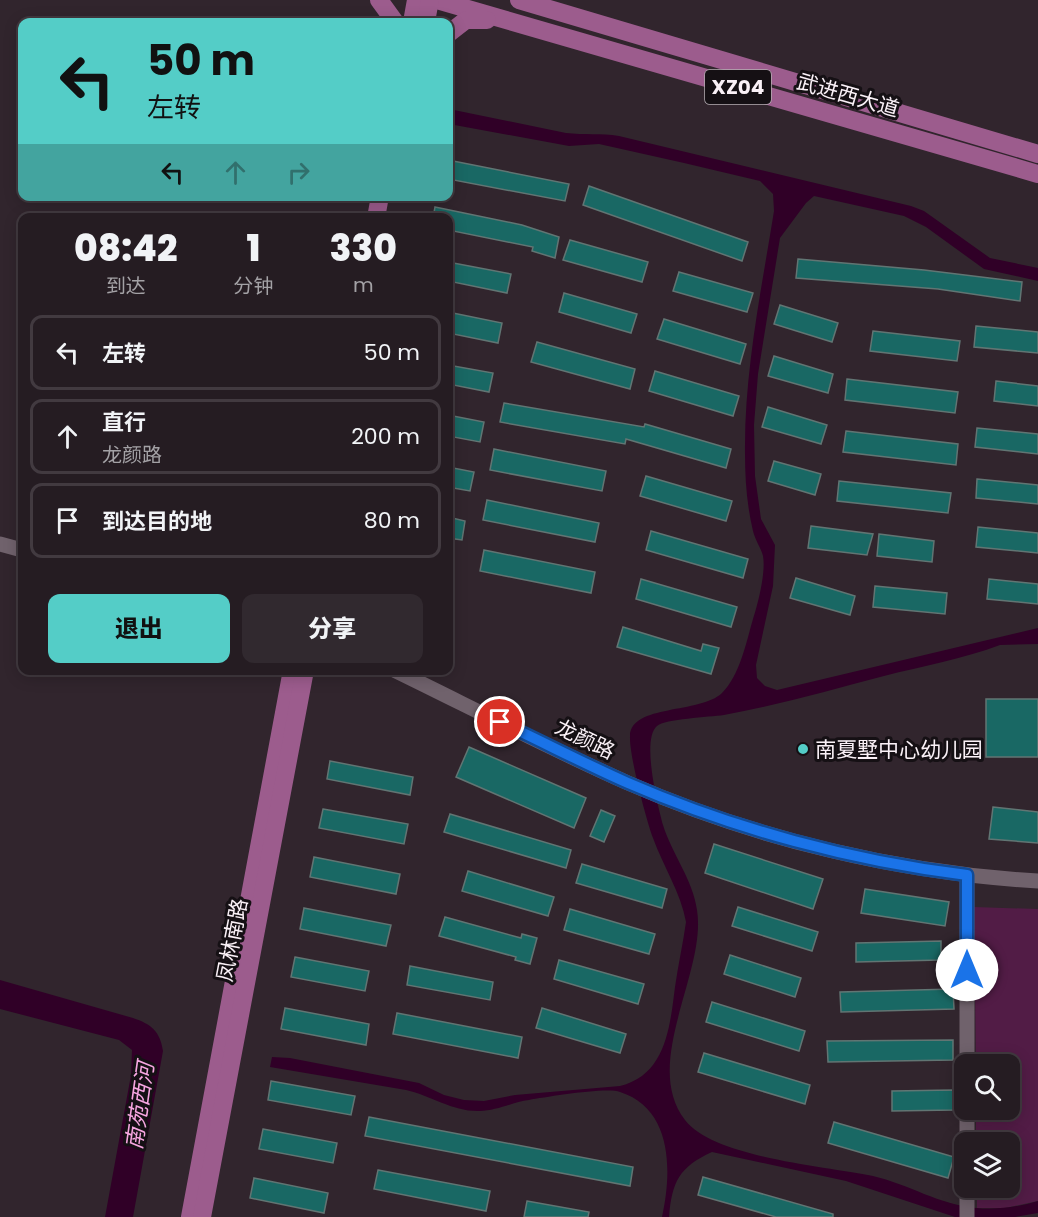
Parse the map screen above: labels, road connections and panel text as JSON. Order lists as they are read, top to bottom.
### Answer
{
  "streets": {
    "main road": ["XZ04", "武进西大道", "凤林南路"],
    "street": ["龙颜路"]
  },
  "water": ["南苑西河"],
  "places": ["南夏墅中心幼儿园"],
  "page": {
    "turn": ["50 m", "左转"],
    "eta": [
      "08:42",
      "到达",
      "1",
      "分钟",
      "330",
      "m"
    ],
    "list": [
      {
        "name": "左转",
        "value": "50 m"
      },
      {
        "name": "直行",
        "note": "龙颜路",
        "value": "200 m"
      },
      {
        "name": "到达目的地",
        "value": "80 m"
      }
    ],
    "buttons": ["退出", "分享"]
  }
}
